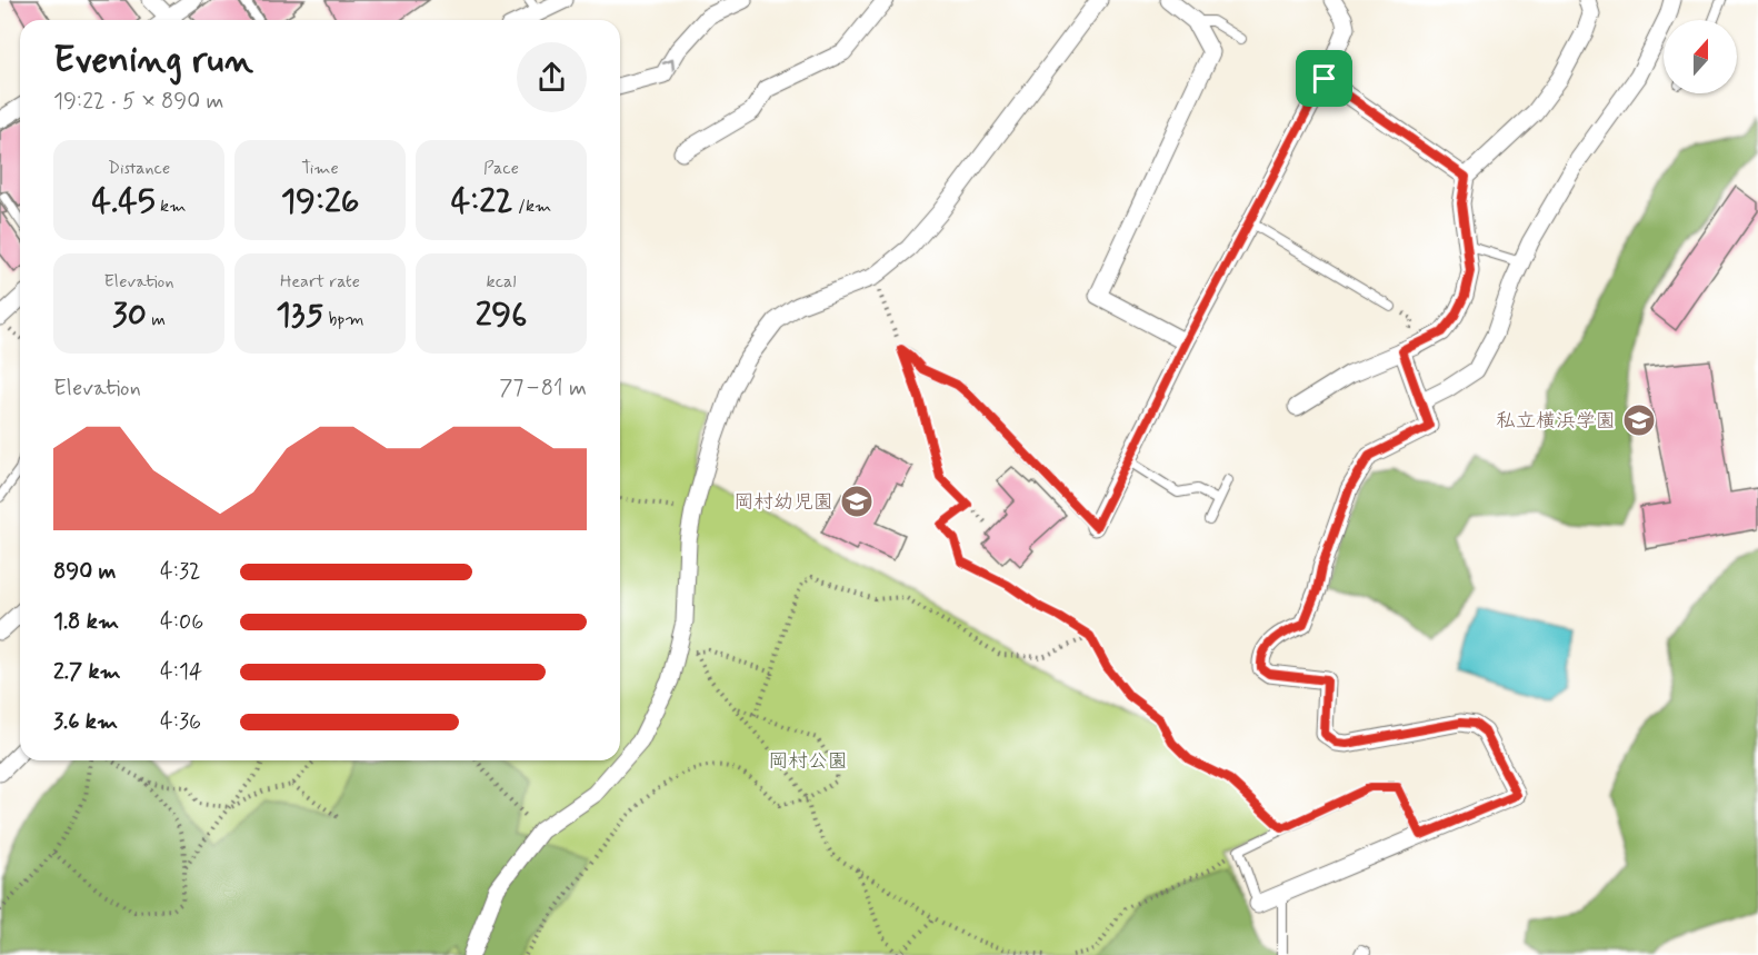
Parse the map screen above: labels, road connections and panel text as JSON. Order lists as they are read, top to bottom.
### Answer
{
  "parks": ["岡村公園"],
  "places": {
    "school or university": ["私立横浜学園", "岡村幼児園"]
  },
  "north": "top",
  "page": {
    "heading": ["Evening run", "19:22 · 5 × 890 m"],
    "stats": [
      ["Distance", "4.45 km"],
      ["Time", "19:26"],
      ["Pace", "4:22 /km"],
      ["Elevation", "30 m"],
      ["Heart rate", "135 bpm"],
      ["kcal", "296"]
    ],
    "chart": ["Elevation", "77–81 m"],
    "list": [
      {
        "name": "890 m",
        "note": "4:32"
      },
      {
        "name": "1.8 km",
        "note": "4:06"
      },
      {
        "name": "2.7 km",
        "note": "4:14"
      },
      {
        "name": "3.6 km",
        "note": "4:36"
      }
    ]
  }
}
